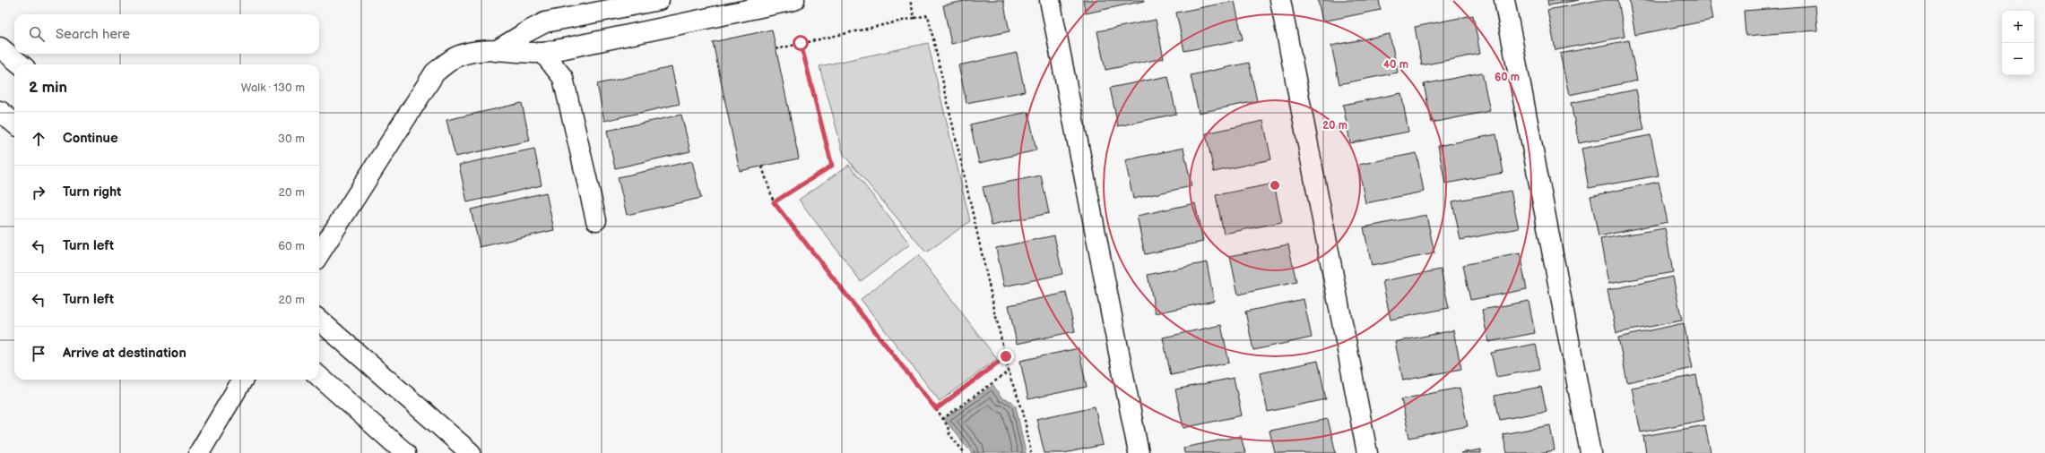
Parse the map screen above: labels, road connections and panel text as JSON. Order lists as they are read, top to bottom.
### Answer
{
  "page": {
    "map_buttons": ["+", "−"],
    "search": "Search here",
    "heading": ["2 min", "Walk · 130 m"],
    "list": [
      ["Continue", "30 m"],
      ["Turn right", "20 m"],
      ["Turn left", "60 m"],
      ["Turn left", "20 m"],
      "Arrive at destination"
    ]
  },
  "rings": ["40 m", "60 m", "20 m"]
}
